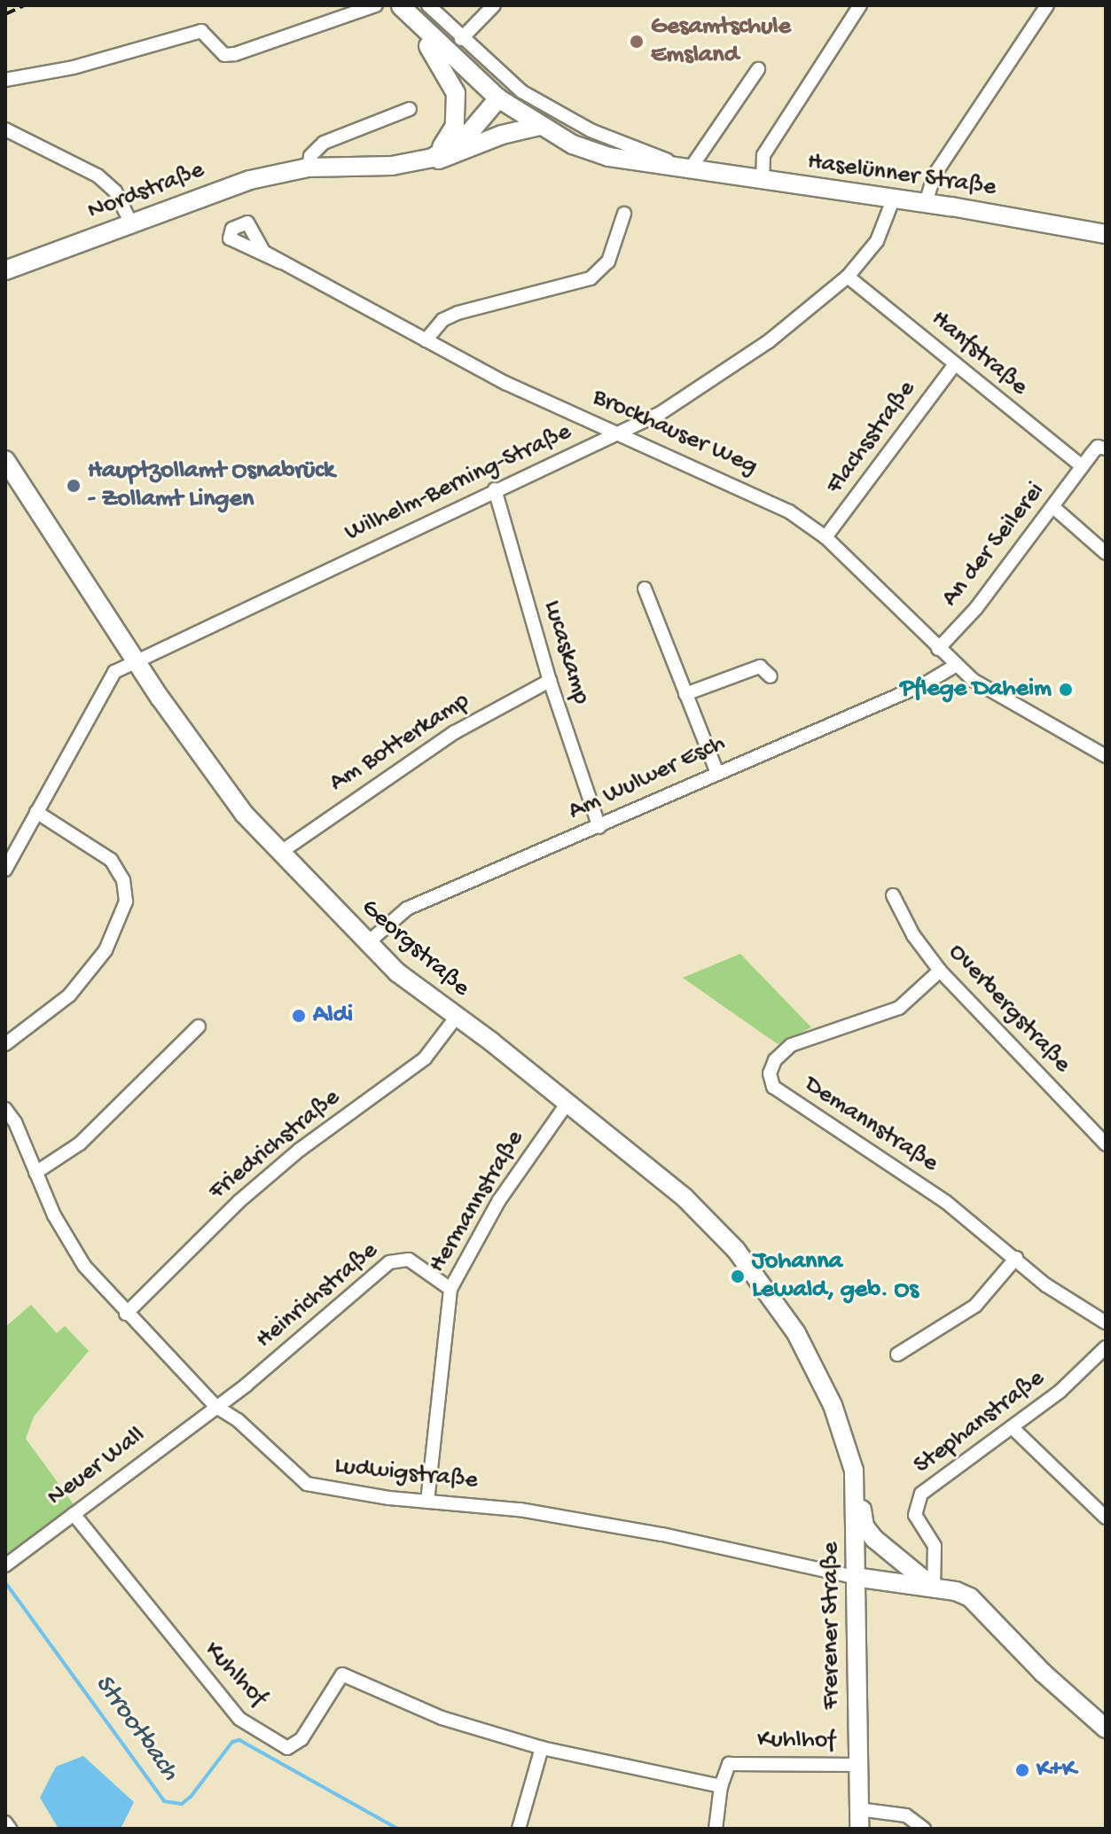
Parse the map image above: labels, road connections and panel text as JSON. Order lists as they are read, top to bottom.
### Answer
{
  "streets": {
    "main road": [
      "Haselünner Straße",
      "Nordstraße",
      "Georgstraße",
      "Frerener Straße"
    ],
    "street": [
      "Hanfstraße",
      "Brockhauser Weg",
      "Flachsstraße",
      "Wilhelm-Berning-Straße",
      "An der Seilerei",
      "Lucaskamp",
      "Am Botterkamp",
      "Am Wulwer Esch",
      "Overbergstraße",
      "Demannstraße",
      "Friedrichstraße",
      "Hermannstraße",
      "Heinrichstraße",
      "Stephanstraße",
      "Neuer Wall",
      "Ludwigstraße",
      "Kuhlhof"
    ]
  },
  "crossings": [
    ["Haselünner Straße", "Nordstraße"],
    ["Haselünner Straße", "Wilhelm-Berning-Straße"],
    ["Hanfstraße", "Flachsstraße"],
    ["Hanfstraße", "Wilhelm-Berning-Straße"],
    ["Hanfstraße", "An der Seilerei"],
    ["Brockhauser Weg", "Flachsstraße"],
    ["Brockhauser Weg", "Wilhelm-Berning-Straße"],
    ["Brockhauser Weg", "An der Seilerei"],
    ["Brockhauser Weg", "Am Wulwer Esch"],
    ["Wilhelm-Berning-Straße", "Lucaskamp"],
    ["Wilhelm-Berning-Straße", "Georgstraße"],
    ["Lucaskamp", "Am Botterkamp"],
    ["Lucaskamp", "Am Wulwer Esch"],
    ["Am Botterkamp", "Georgstraße"],
    ["Am Wulwer Esch", "Georgstraße"],
    ["Georgstraße", "Friedrichstraße"],
    ["Georgstraße", "Hermannstraße"],
    ["Georgstraße", "Frerener Straße"],
    ["Overbergstraße", "Demannstraße"],
    ["Friedrichstraße", "Ludwigstraße"],
    ["Hermannstraße", "Heinrichstraße"],
    ["Hermannstraße", "Ludwigstraße"],
    ["Heinrichstraße", "Neuer Wall"],
    ["Heinrichstraße", "Ludwigstraße"],
    ["Neuer Wall", "Ludwigstraße"],
    ["Neuer Wall", "Kuhlhof"],
    ["Ludwigstraße", "Frerener Straße"],
    ["Frerener Straße", "Kuhlhof"]
  ],
  "water": ["Strootbach"],
  "places": [
    "Gesamtschule Emsland",
    "Hauptzollamt Osnabrück - Zollamt Lingen",
    "Pflege Daheim",
    "Aldi",
    "Johanna Lewald, geb. Os",
    "K+K"
  ]
}
